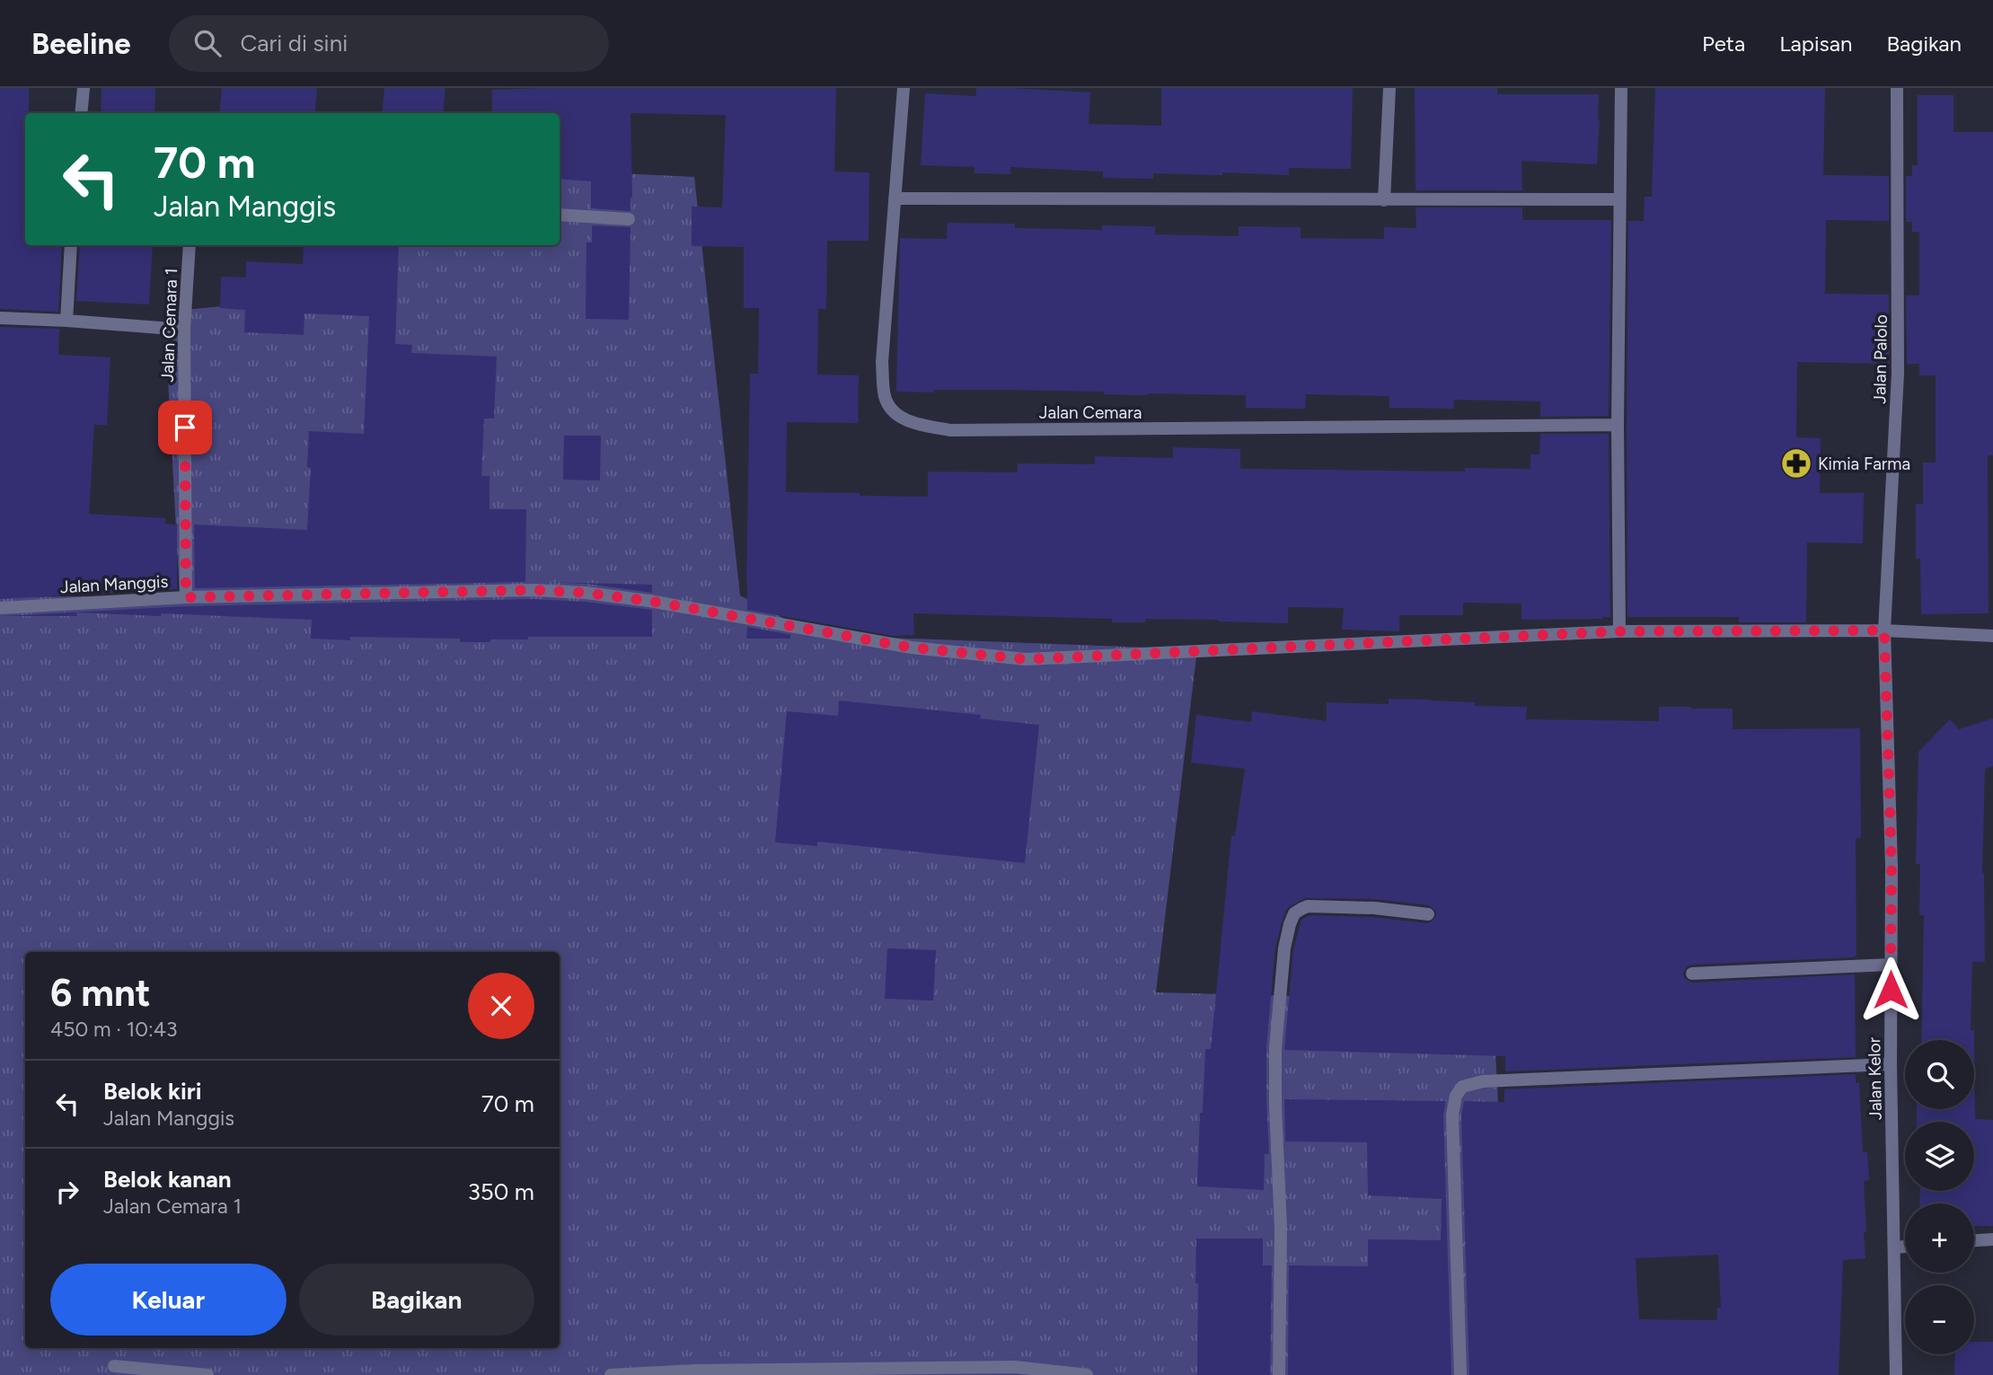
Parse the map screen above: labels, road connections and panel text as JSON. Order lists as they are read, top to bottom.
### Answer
{
  "streets": {
    "street": [
      "Jalan Cemara 1",
      "Jalan Palolo",
      "Jalan Cemara",
      "Jalan Manggis",
      "Jalan Kelor"
    ]
  },
  "crossings": [
    ["Jalan Cemara 1", "Jalan Manggis"],
    ["Jalan Palolo", "Jalan Manggis"],
    ["Jalan Palolo", "Jalan Kelor"],
    ["Jalan Manggis", "Jalan Kelor"]
  ],
  "places": {
    "pharmacy": ["Kimia Farma"]
  },
  "page": {
    "header": "Beeline",
    "search": "Cari di sini",
    "nav": ["Peta", "Lapisan", "Bagikan"],
    "turn": ["70 m", "Jalan Manggis"],
    "heading": ["6 mnt", "450 m · 10:43"],
    "map_buttons": ["+", "−"],
    "list": [
      {
        "name": "Belok kiri",
        "note": "Jalan Manggis",
        "value": "70 m"
      },
      {
        "name": "Belok kanan",
        "note": "Jalan Cemara 1",
        "value": "350 m"
      }
    ],
    "buttons": ["Keluar", "Bagikan"]
  }
}
